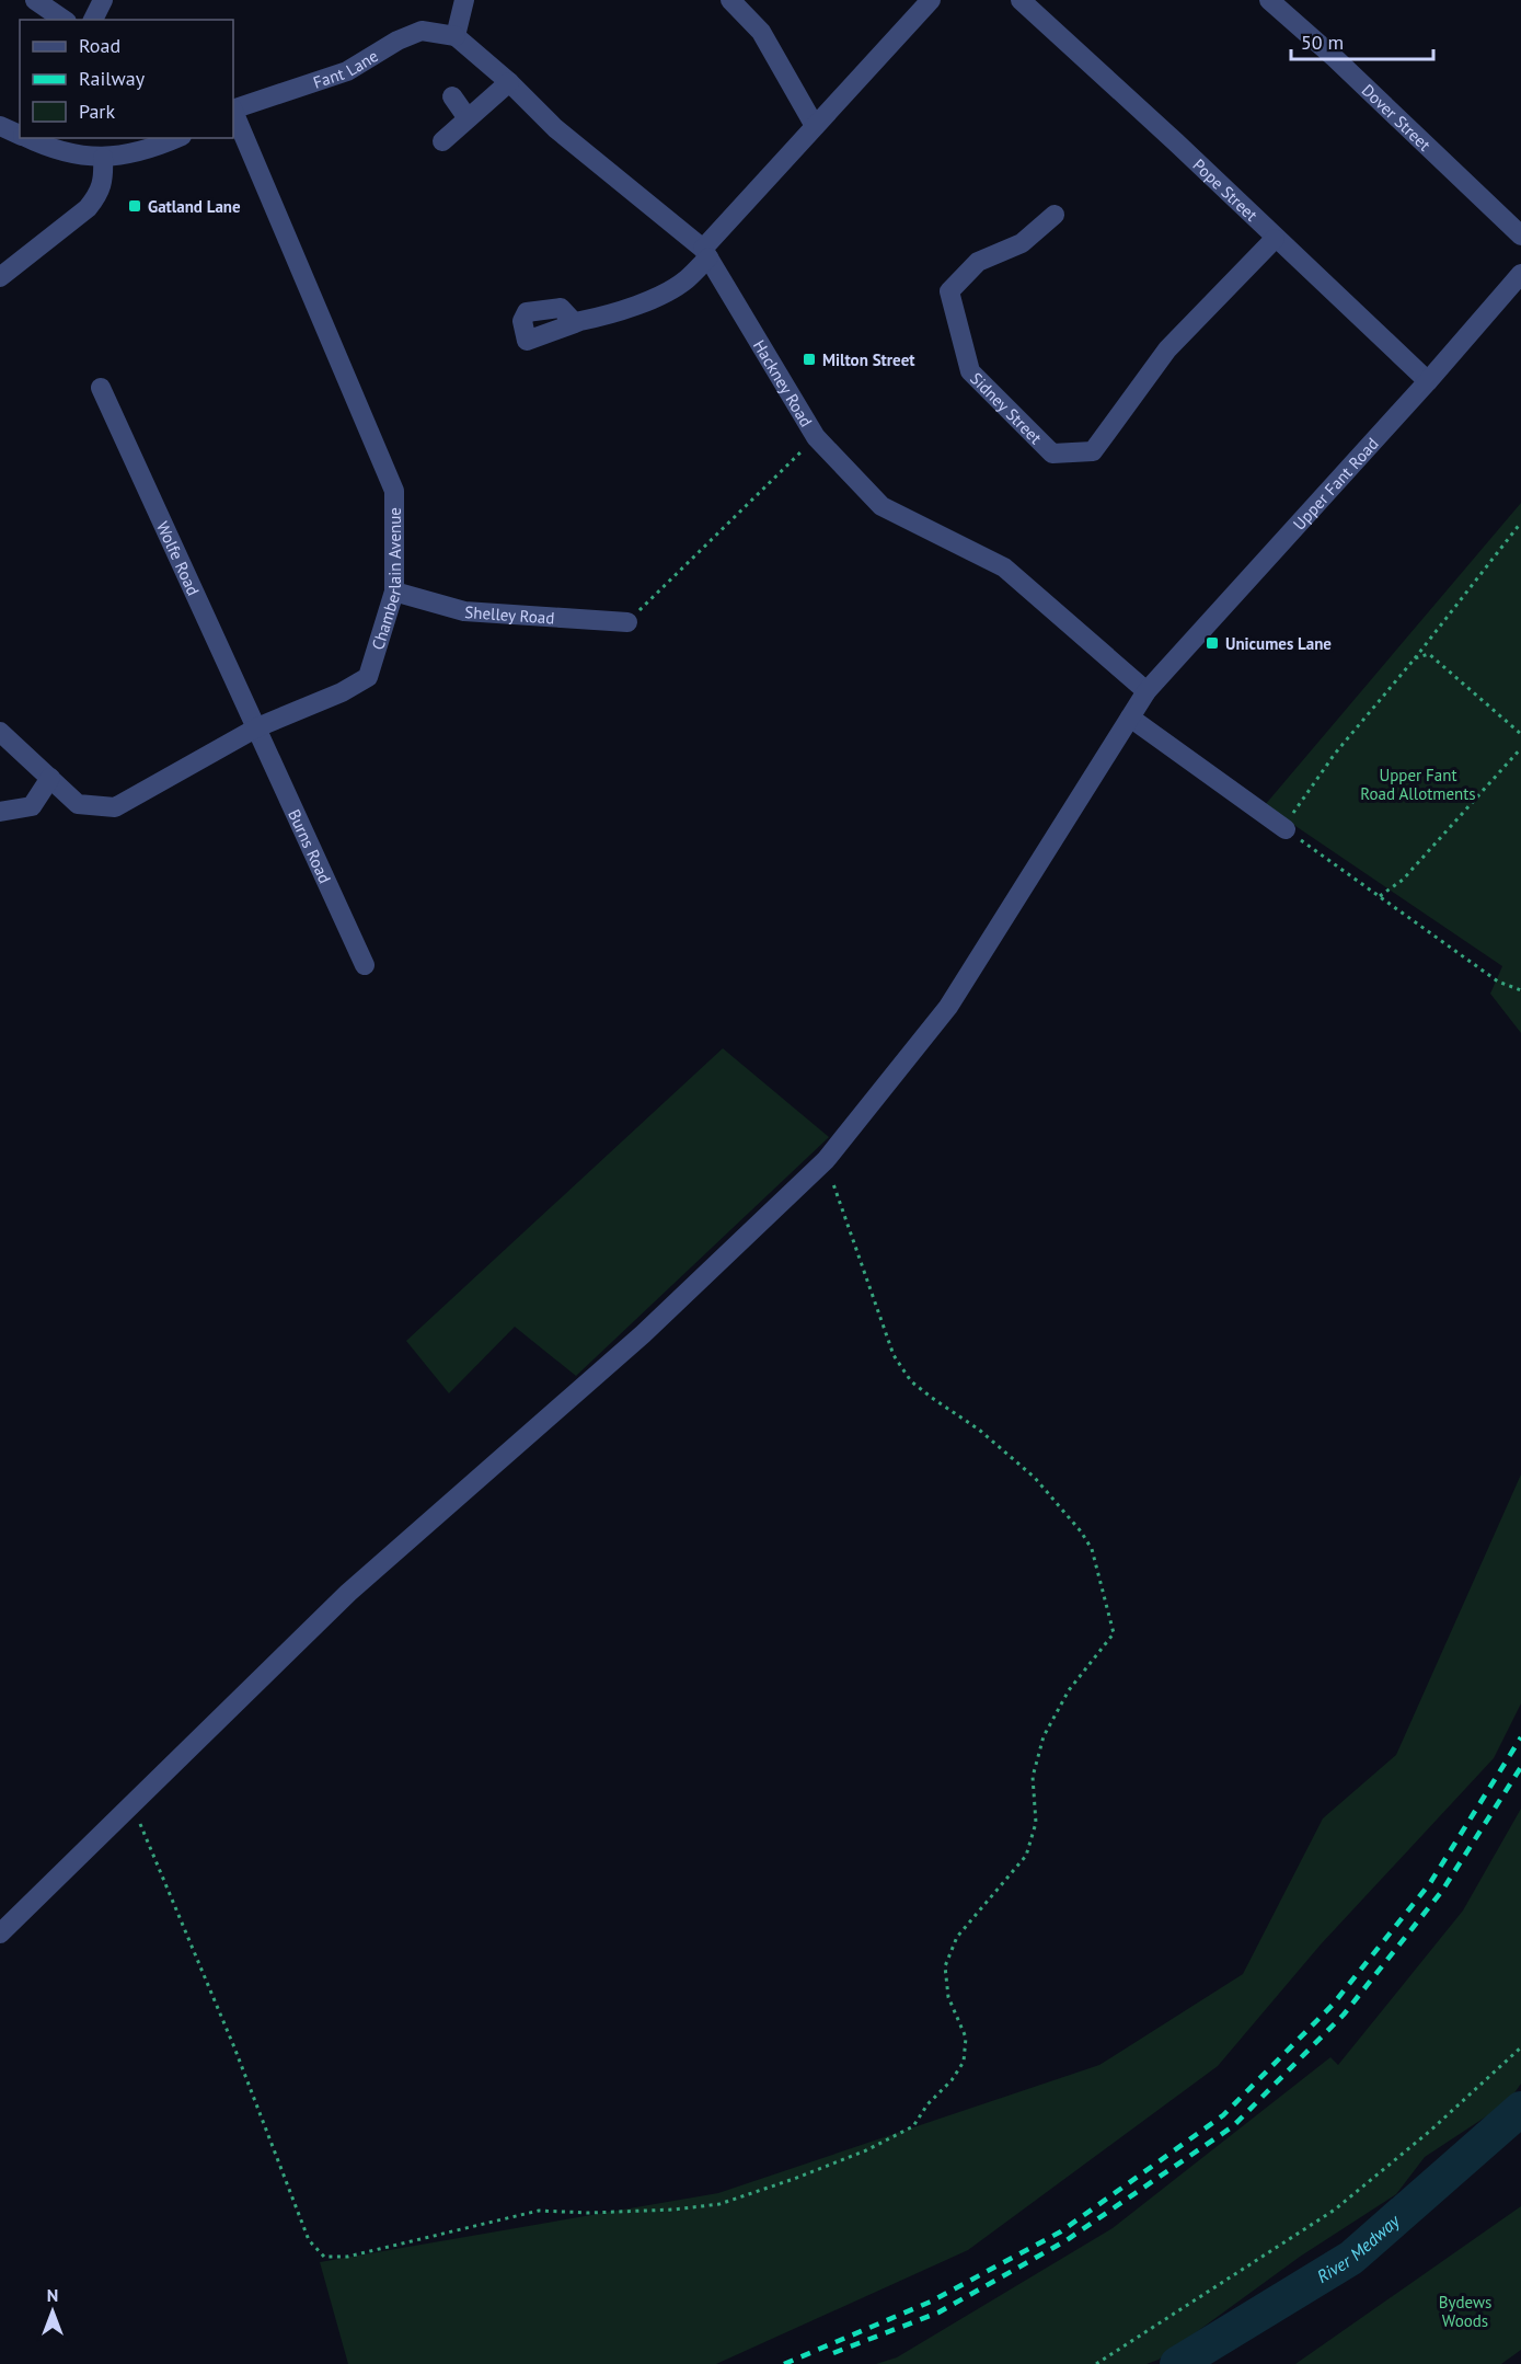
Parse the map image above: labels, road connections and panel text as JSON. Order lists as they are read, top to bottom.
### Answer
{
  "streets": {
    "street": [
      "Fant Lane",
      "Dover Street",
      "Pope Street",
      "Hackney Road",
      "Sidney Street",
      "Upper Fant Road",
      "Wolfe Road",
      "Chamberlain Avenue",
      "Shelley Road",
      "Burns Road"
    ]
  },
  "crossings": [
    ["Fant Lane", "Hackney Road"],
    ["Pope Street", "Sidney Street"],
    ["Pope Street", "Upper Fant Road"],
    ["Hackney Road", "Upper Fant Road"],
    ["Wolfe Road", "Chamberlain Avenue"],
    ["Wolfe Road", "Burns Road"],
    ["Chamberlain Avenue", "Shelley Road"],
    ["Chamberlain Avenue", "Burns Road"]
  ],
  "water": ["River Medway"],
  "parks": ["Upper Fant Road Allotments", "Bydews Woods"],
  "places": {
    "transit": ["Gatland Lane", "Milton Street", "Unicumes Lane"]
  },
  "legend": ["Road", "Railway", "Park"],
  "scale_bar": "50 m",
  "north": "top"
}
